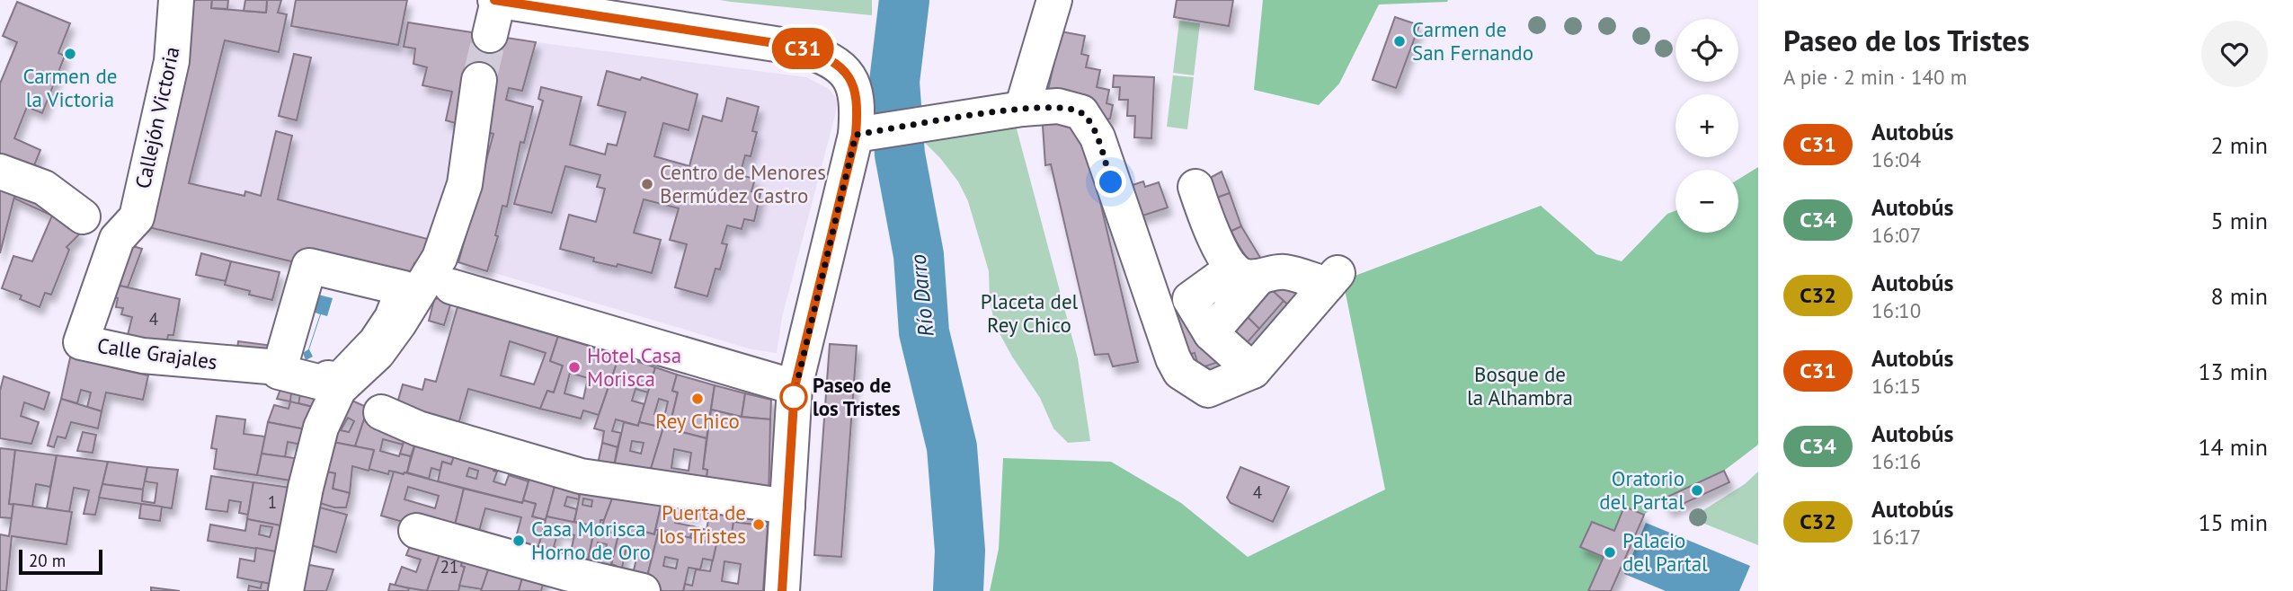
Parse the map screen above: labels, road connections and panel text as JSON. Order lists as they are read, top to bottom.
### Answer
{
  "streets": {
    "street": ["Callejón Victoria", "Calle Grajales"]
  },
  "crossings": [
    ["Callejón Victoria", "Calle Grajales"]
  ],
  "water": ["Río Darro"],
  "parks": ["Placeta del Rey Chico", "Bosque de la Alhambra"],
  "places": [
    "Carmen de San Fernando",
    "Carmen de la Victoria",
    "Centro de Menores Bermúdez Castro",
    "Hotel Casa Morisca",
    "Paseo de los Tristes",
    "Rey Chico",
    "Oratorio del Partal",
    "Puerta de los Tristes",
    "Casa Morisca Horno de Oro",
    "Palacio del Partal"
  ],
  "lines": ["bus line C31"],
  "house_numbers": [
    "4",
    "4",
    "1",
    "21"
  ],
  "scale_bar": "20 m",
  "page": {
    "on_map": "C31",
    "heading": ["Paseo de los Tristes", "A pie · 2 min · 140 m"],
    "map_buttons": ["+", "−"],
    "list": [
      {
        "mark": "C31",
        "name": "Autobús",
        "note": "16:04",
        "value": "2 min"
      },
      {
        "mark": "C34",
        "name": "Autobús",
        "note": "16:07",
        "value": "5 min"
      },
      {
        "mark": "C32",
        "name": "Autobús",
        "note": "16:10",
        "value": "8 min"
      },
      {
        "mark": "C31",
        "name": "Autobús",
        "note": "16:15",
        "value": "13 min"
      },
      {
        "mark": "C34",
        "name": "Autobús",
        "note": "16:16",
        "value": "14 min"
      },
      {
        "mark": "C32",
        "name": "Autobús",
        "note": "16:17",
        "value": "15 min"
      }
    ],
    "scale": "20 m"
  }
}
